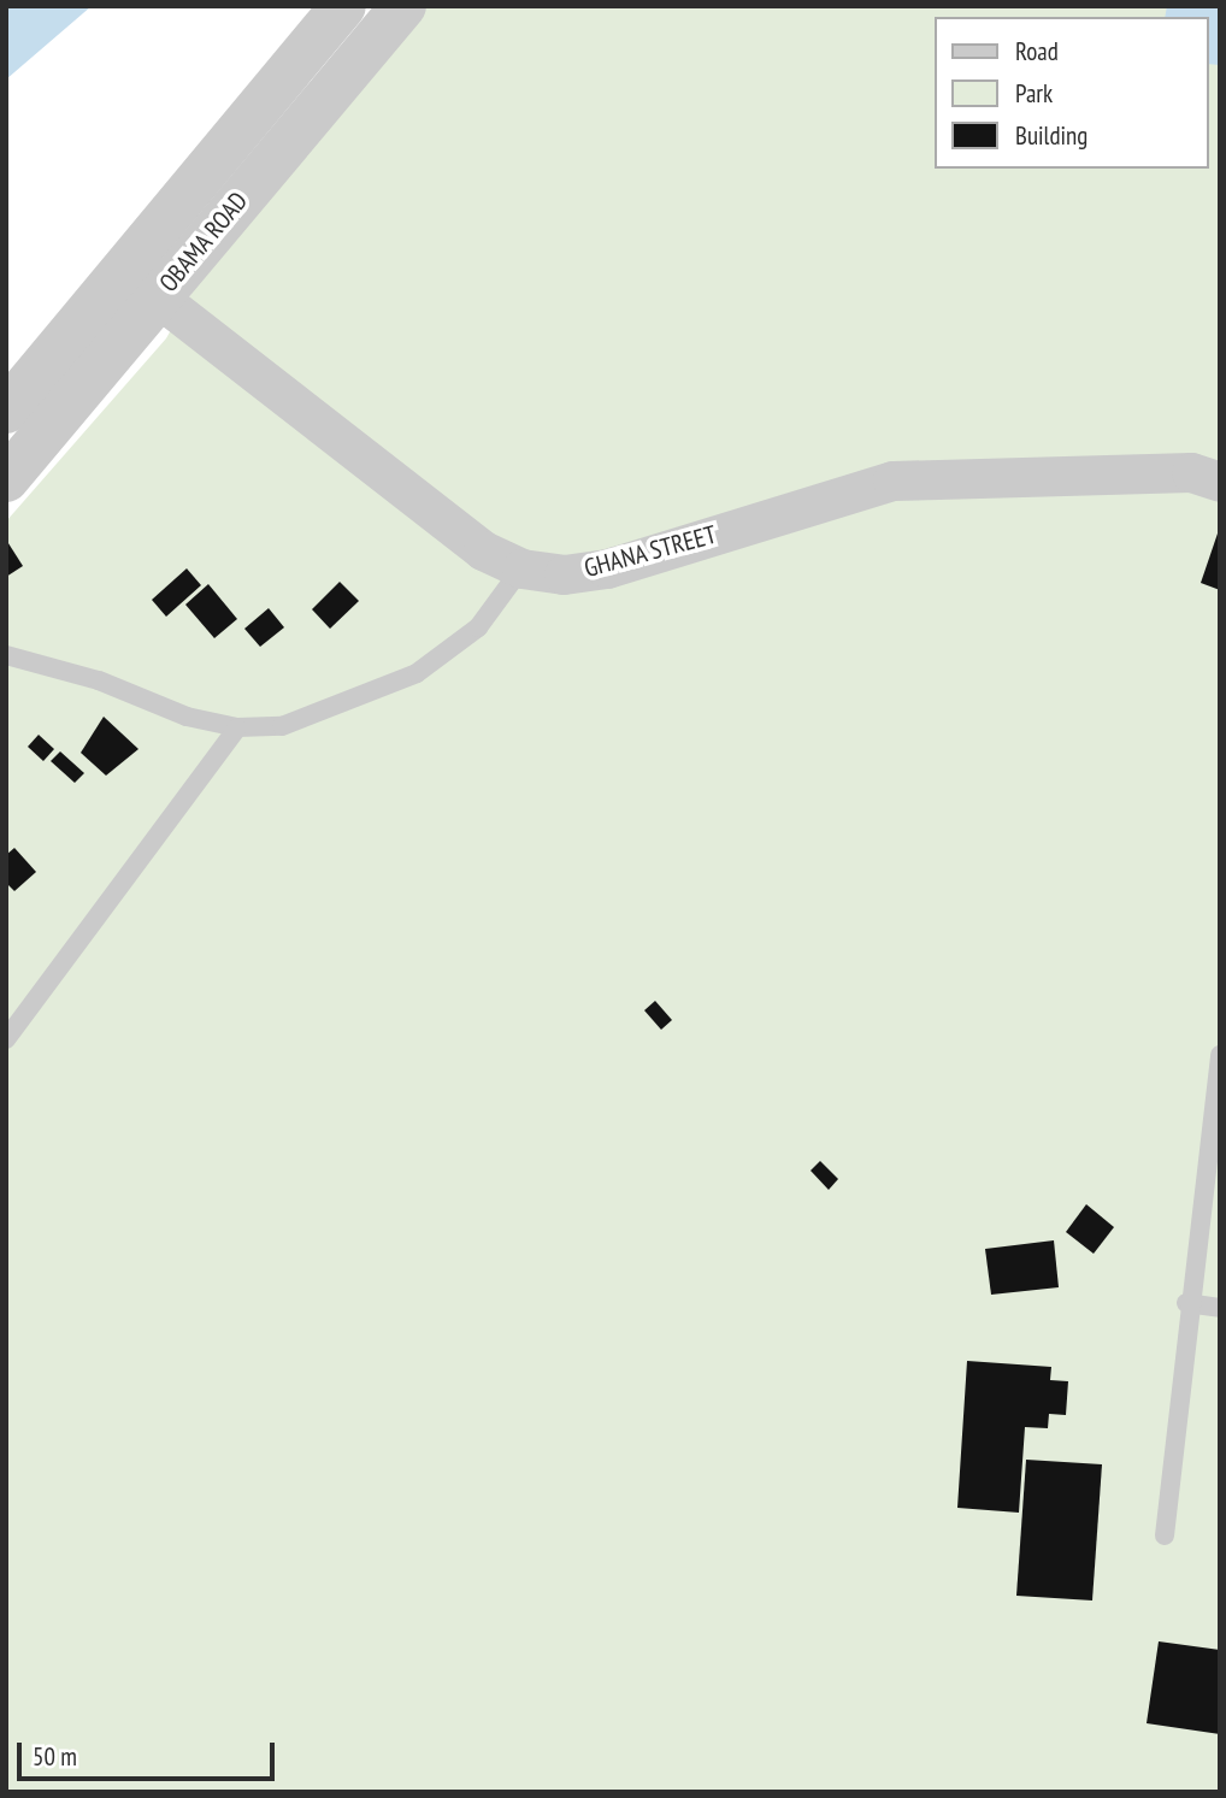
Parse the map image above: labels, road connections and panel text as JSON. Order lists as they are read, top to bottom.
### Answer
{
  "streets": {
    "street": ["OBAMA ROAD", "GHANA STREET"]
  },
  "crossings": [
    ["OBAMA ROAD", "GHANA STREET"]
  ],
  "legend": ["Road", "Park", "Building"],
  "scale_bar": "50 m"
}
